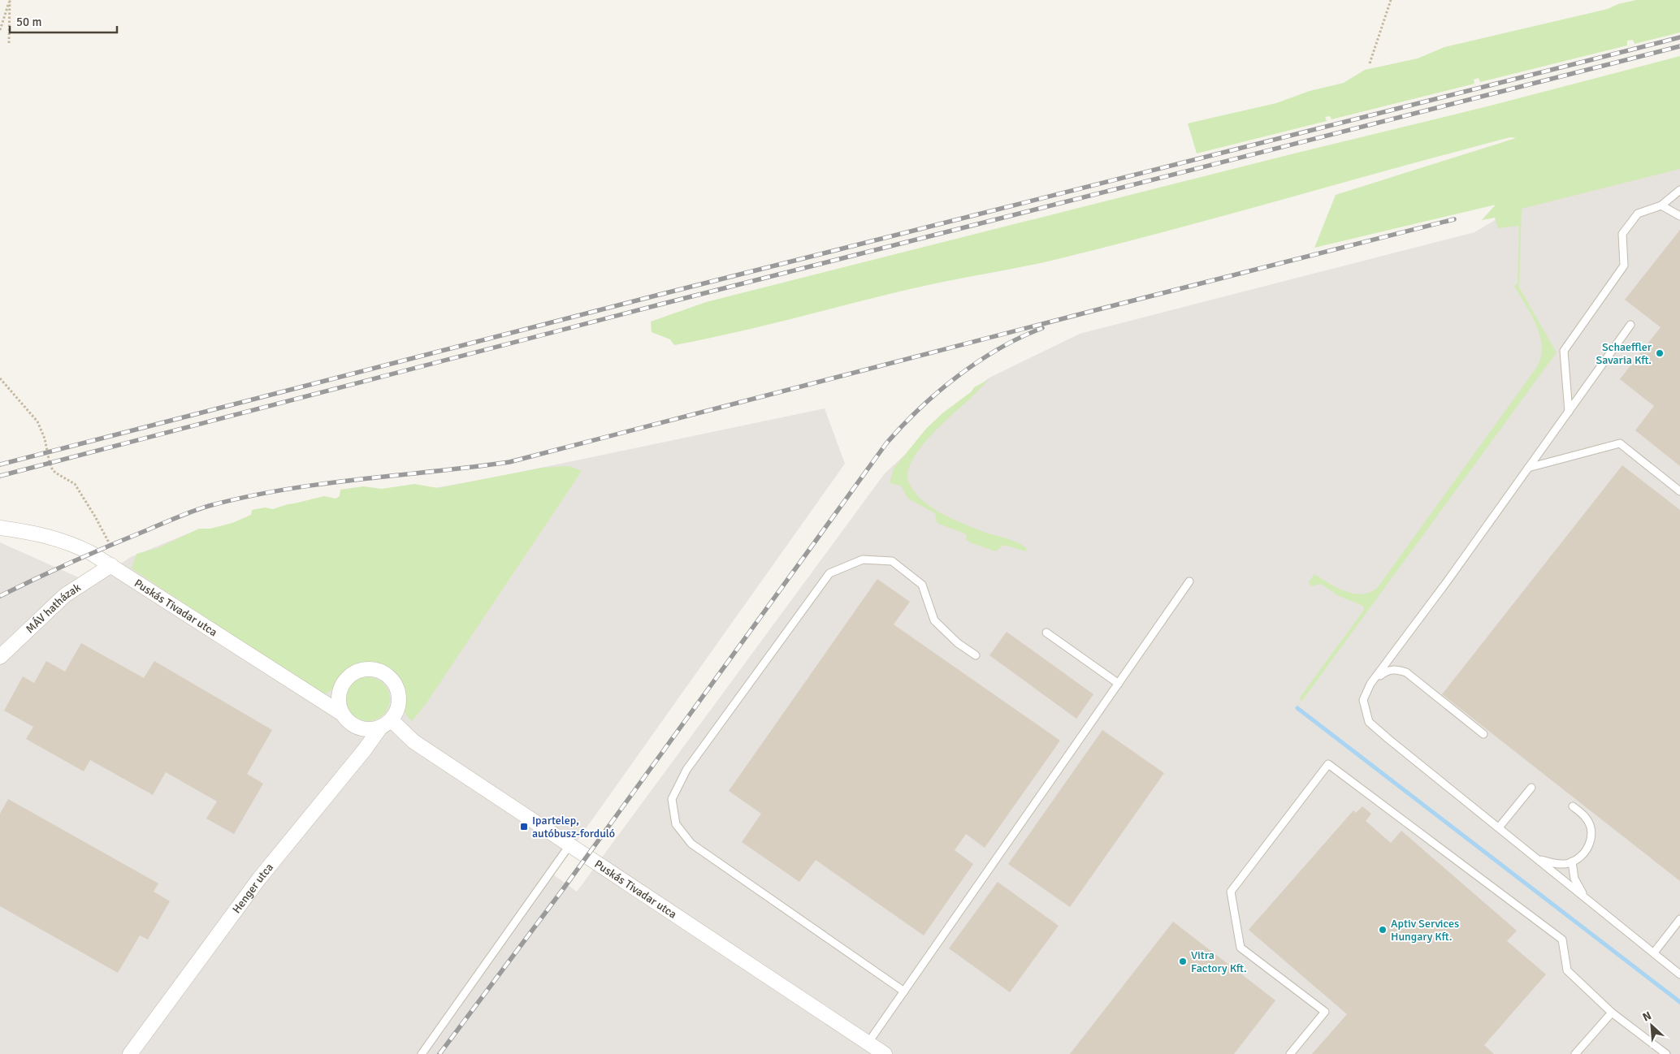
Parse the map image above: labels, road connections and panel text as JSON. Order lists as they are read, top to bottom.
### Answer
{
  "streets": {
    "street": ["Puskás Tivadar utca", "MÁV hatházak", "Henger utca"]
  },
  "crossings": [
    ["Puskás Tivadar utca", "MÁV hatházak"],
    ["Puskás Tivadar utca", "Henger utca"]
  ],
  "places": {
    "other": ["Schaeffler Savaria Kft.", "Aptiv Services Hungary Kft.", "Vitra Factory Kft."],
    "transit": ["Ipartelep, autóbusz-forduló"]
  },
  "scale_bar": "50 m",
  "north": "top left"
}
